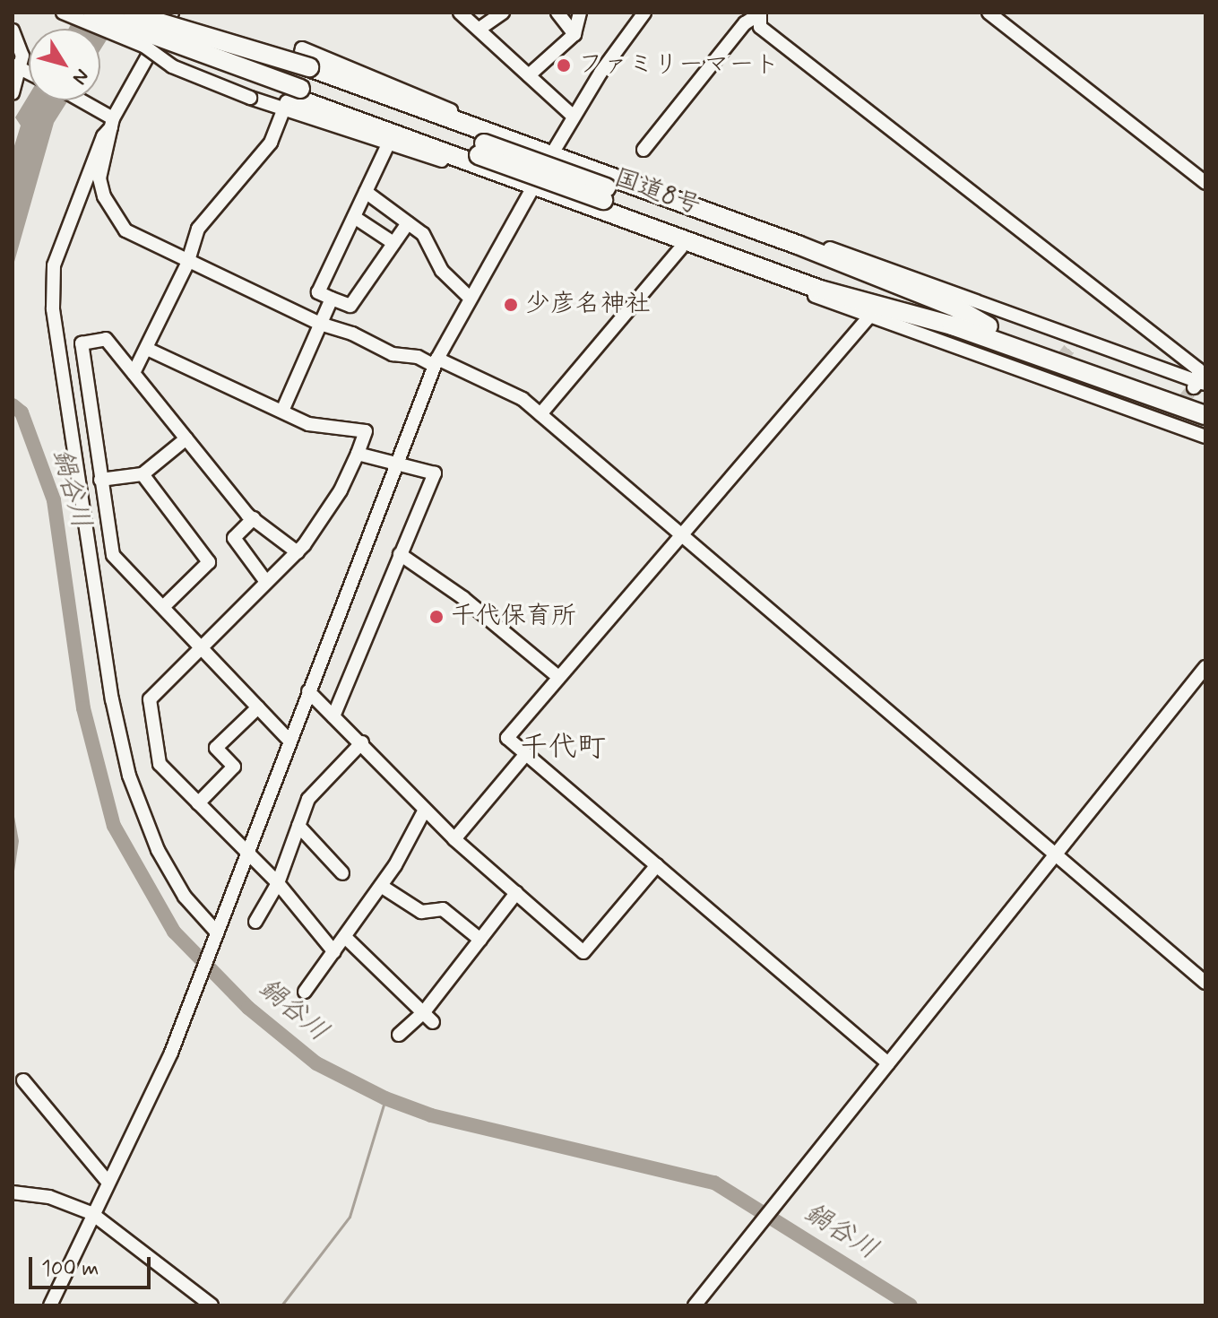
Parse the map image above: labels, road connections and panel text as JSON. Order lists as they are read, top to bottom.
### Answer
{
  "streets": {
    "highway": ["国道8号"]
  },
  "districts": ["千代町"],
  "water": ["鍋谷川"],
  "places": ["ファミリーマート", "少彦名神社", "千代保育所"],
  "scale_bar": "100 m",
  "north": "bottom right"
}
